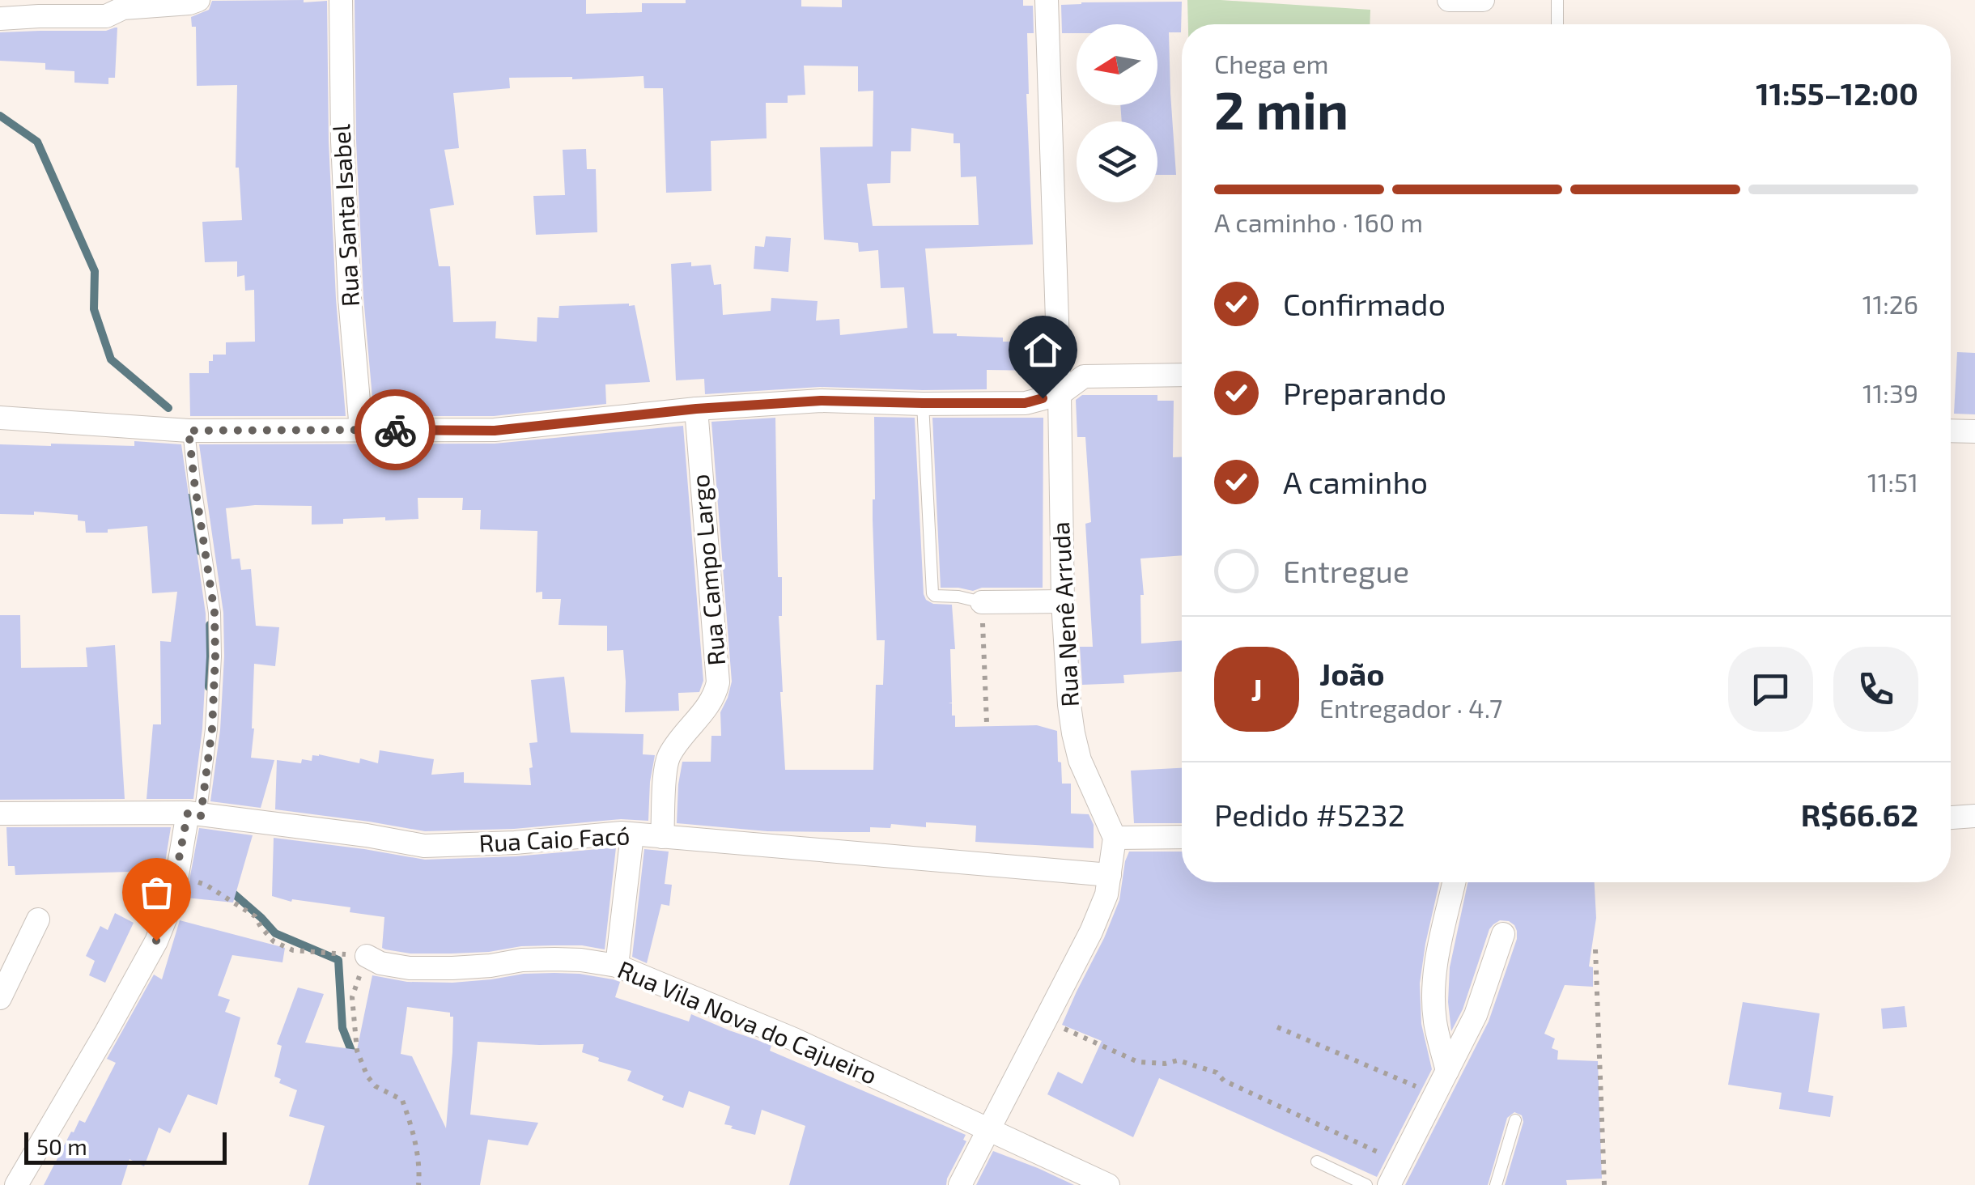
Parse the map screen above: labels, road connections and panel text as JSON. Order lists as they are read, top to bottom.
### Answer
{
  "streets": {
    "street": [
      "Rua Santa Isabel",
      "Rua Campo Largo",
      "Rua Nenê Arruda",
      "Rua Caio Facó",
      "Rua Vila Nova do Cajueiro"
    ]
  },
  "crossings": [
    ["Rua Campo Largo", "Rua Caio Facó"]
  ],
  "scale_bar": "50 m",
  "north": "left",
  "page": {
    "heading": ["2 min", "Chega em", "11:55–12:00"],
    "panel": [
      "João",
      "Entregador · 4.7",
      "Pedido #5232",
      "R$66.62"
    ],
    "bar": "A caminho · 160 m",
    "list": [
      ["Confirmado", "11:26"],
      ["Preparando", "11:39"],
      ["A caminho", "11:51"],
      "Entregue"
    ],
    "round": "J",
    "scale": "50 m"
  }
}
